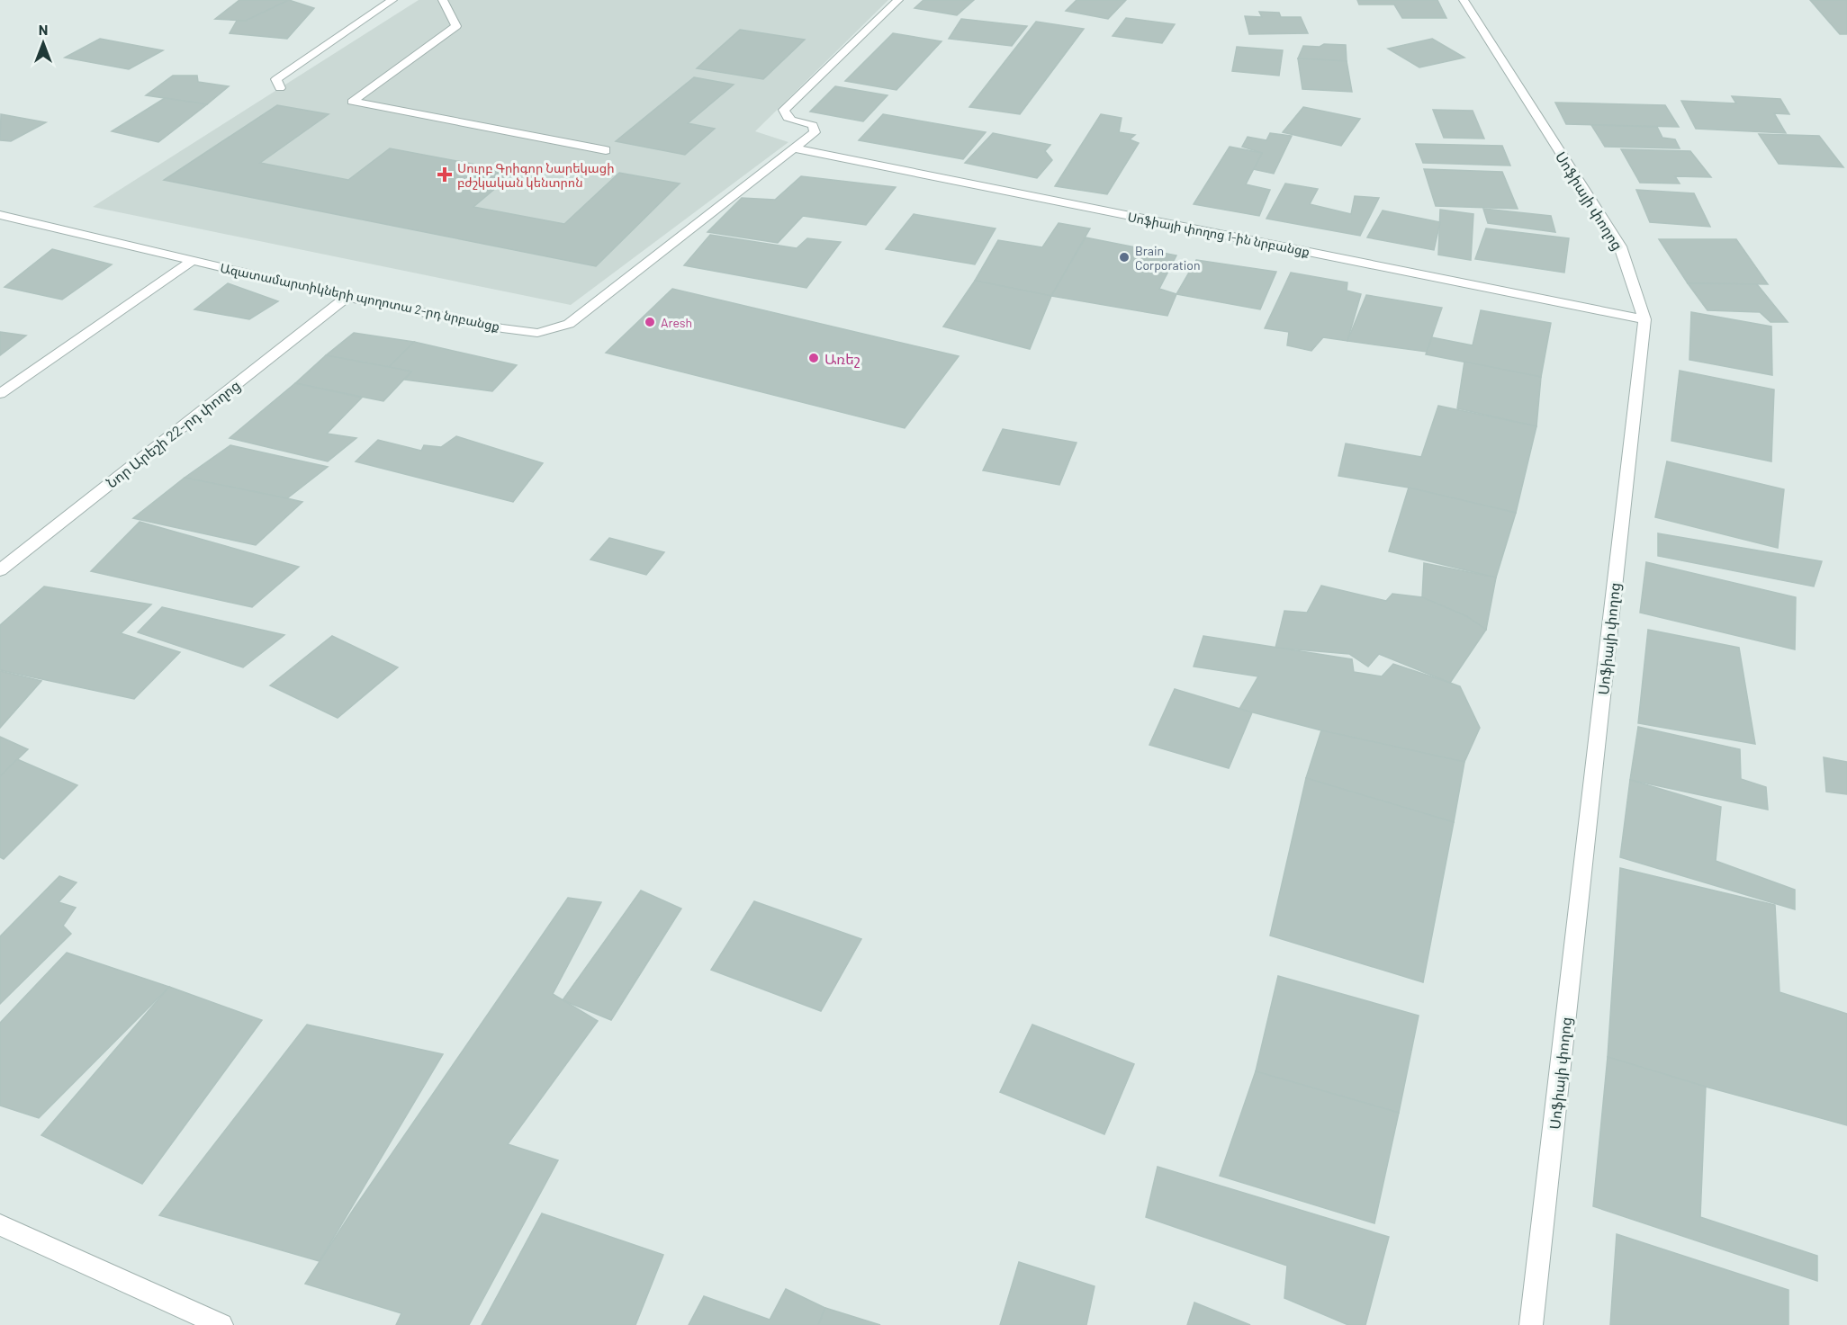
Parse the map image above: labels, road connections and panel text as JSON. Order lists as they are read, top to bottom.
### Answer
{
  "streets": {
    "street": [
      "Սոֆիայի փողոց",
      "Սոֆիայի փողոց 1-ին նրբանցք",
      "Ազատամարտիկների պողոտա 2-րդ նրբանցք",
      "Նոր Արեշի 22-րդ փողոց"
    ]
  },
  "crossings": [
    ["Սոֆիայի փողոց", "Սոֆիայի փողոց 1-ին նրբանցք"],
    ["Սոֆիայի փողոց 1-ին նրբանցք", "Ազատամարտիկների պողոտա 2-րդ նրբանցք"],
    ["Ազատամարտիկների պողոտա 2-րդ նրբանցք", "Նոր Արեշի 22-րդ փողոց"]
  ],
  "places": {
    "health": ["Սուրբ Գրիգոր Նարեկացի բժշկական կենտրոն"],
    "other": ["Brain Corporation", "Aresh", "Առեշ"]
  },
  "north": "top"
}
